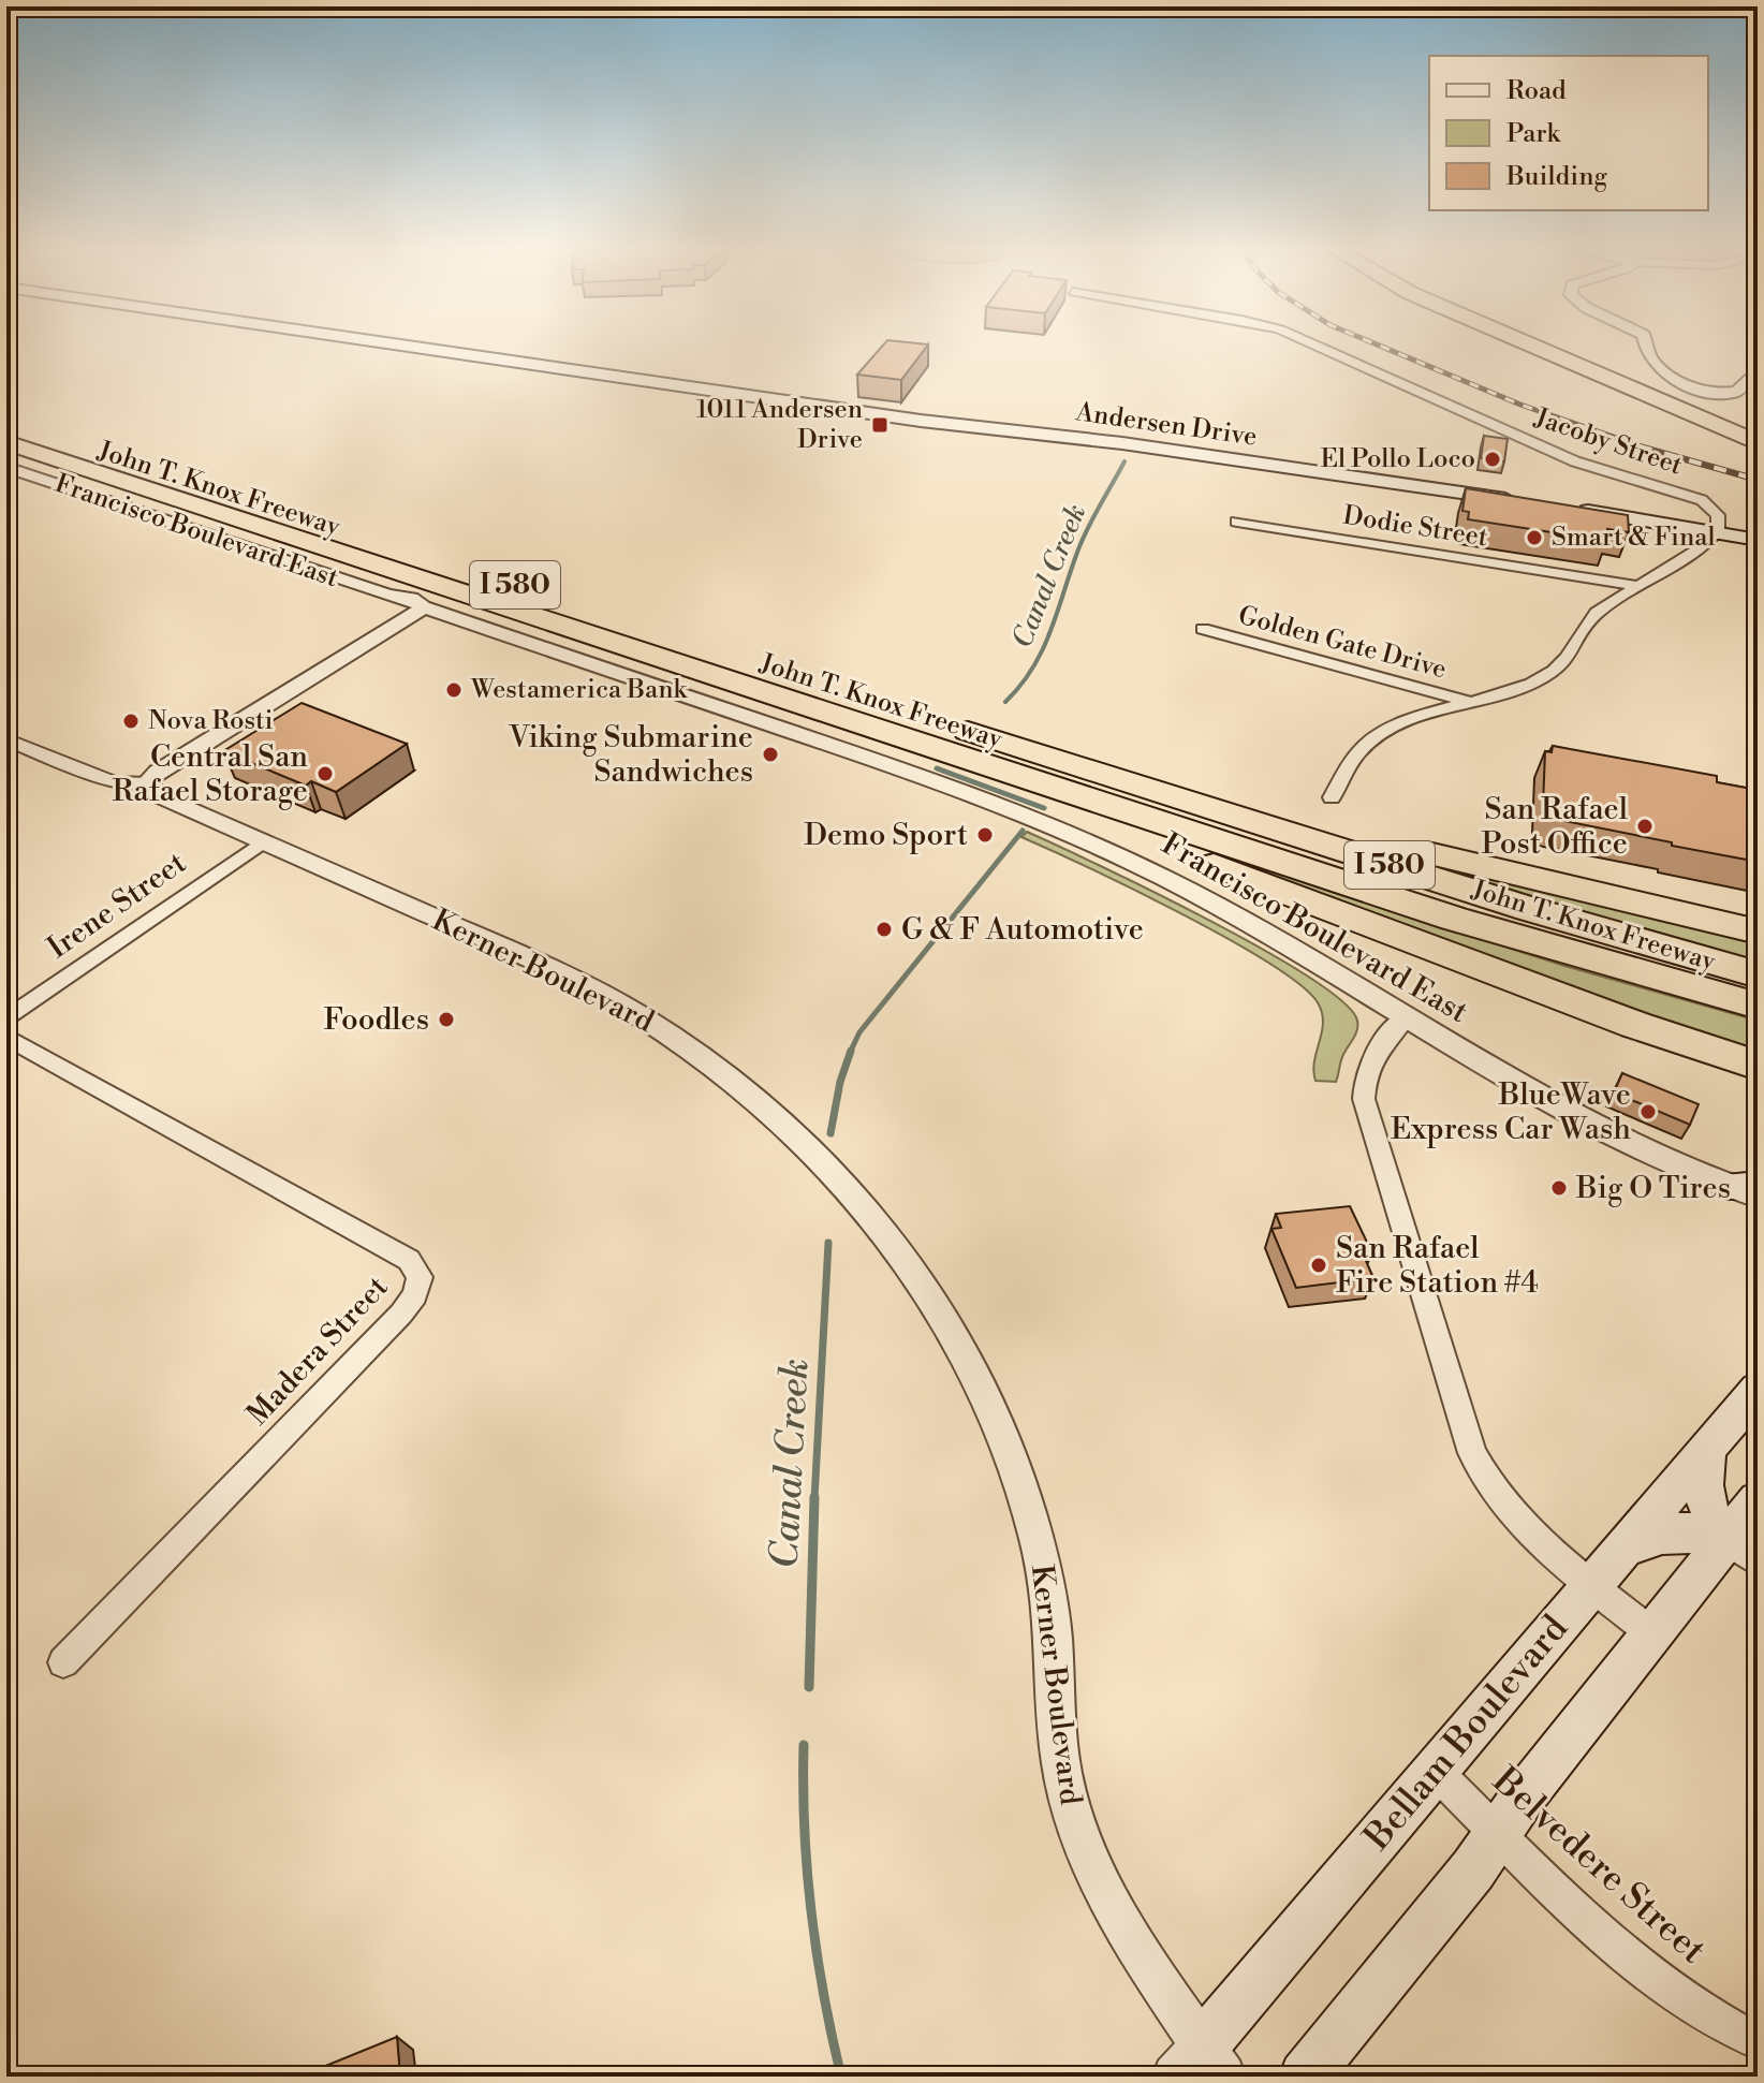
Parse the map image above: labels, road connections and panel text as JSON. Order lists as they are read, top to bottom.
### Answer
{
  "streets": {
    "highway": ["John T. Knox Freeway", "I 580"],
    "main road": ["Andersen Drive", "Bellam Boulevard"],
    "street": [
      "Jacoby Street",
      "Dodie Street",
      "Francisco Boulevard East",
      "Golden Gate Drive",
      "Irene Street",
      "Kerner Boulevard",
      "Madera Street",
      "Belvedere Street"
    ]
  },
  "crossings": [
    ["Irene Street", "Kerner Boulevard"],
    ["Kerner Boulevard", "Bellam Boulevard"],
    ["Bellam Boulevard", "Belvedere Street"]
  ],
  "water": ["Canal Creek"],
  "places": {
    "transit": ["1011 Andersen Drive"],
    "other": [
      "El Pollo Loco",
      "Smart & Final",
      "Westamerica Bank",
      "Nova Rosti",
      "Viking Submarine Sandwiches",
      "Central San Rafael Storage",
      "San Rafael Post Office",
      "Demo Sport",
      "G & F Automotive",
      "Foodles",
      "BlueWave Express Car Wash",
      "Big O Tires",
      "San Rafael Fire Station #4"
    ]
  },
  "legend": ["Road", "Park", "Building"]
}
